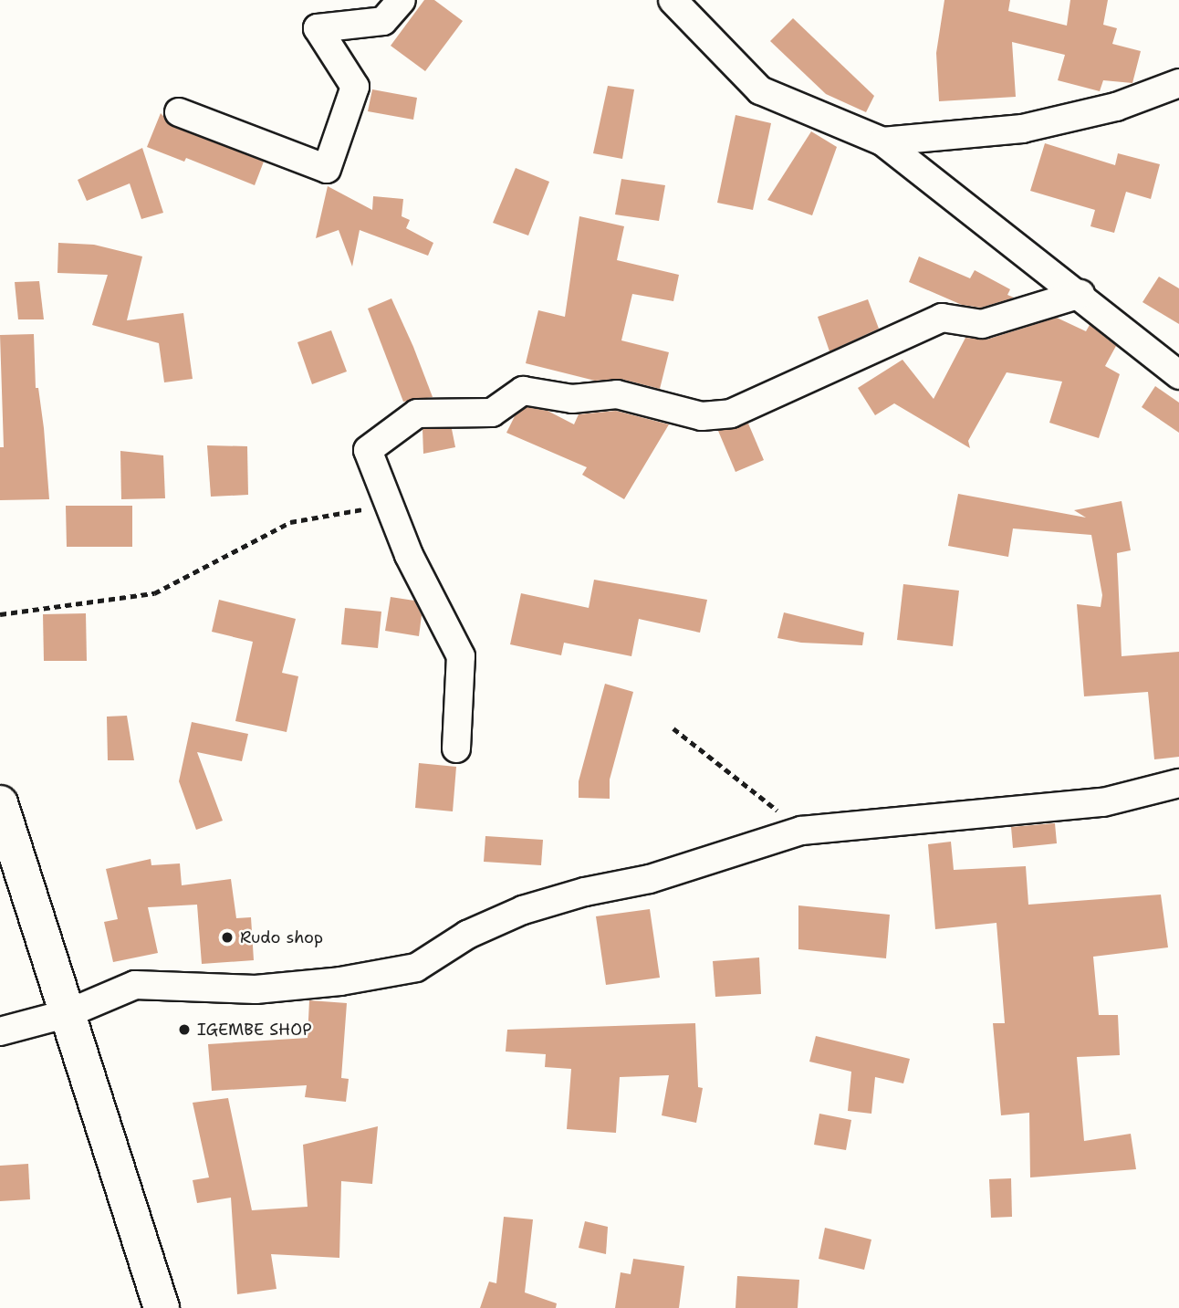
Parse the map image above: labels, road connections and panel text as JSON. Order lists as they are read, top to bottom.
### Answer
{
  "places": ["Rudo shop", "IGEMBE SHOP"]
}
